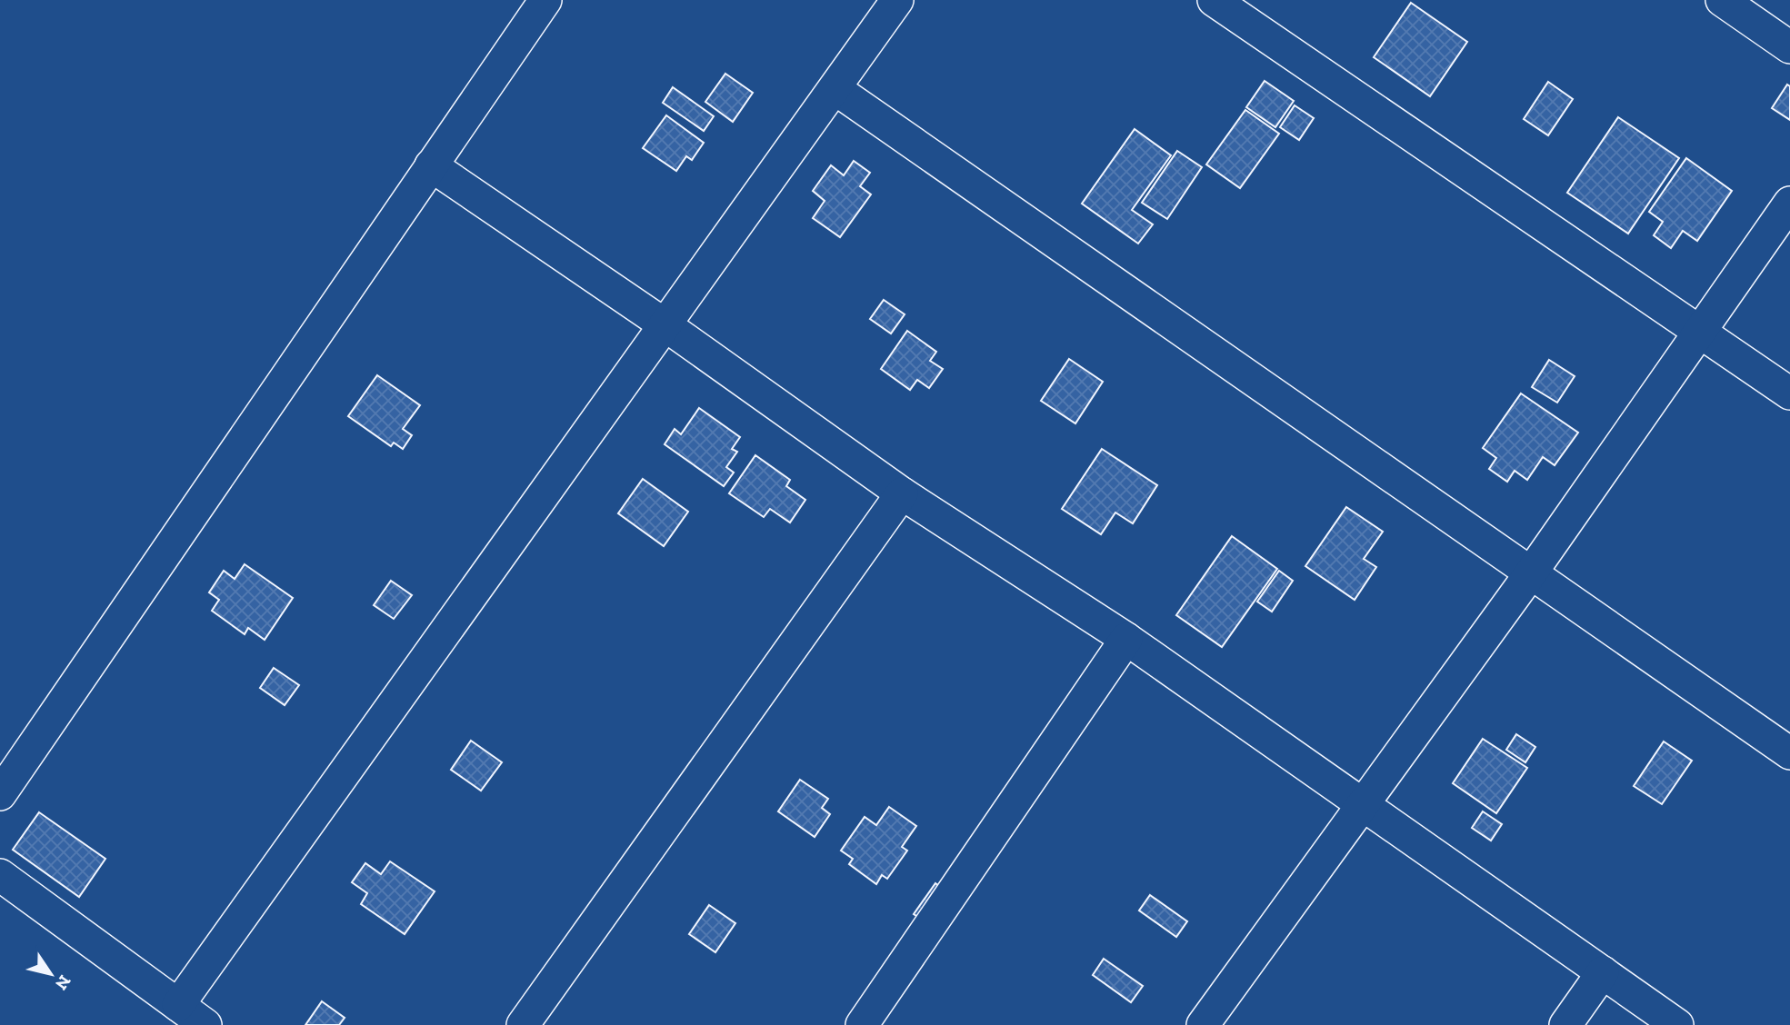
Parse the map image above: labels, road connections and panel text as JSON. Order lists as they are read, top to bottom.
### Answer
{
  "north": "bottom right"
}
